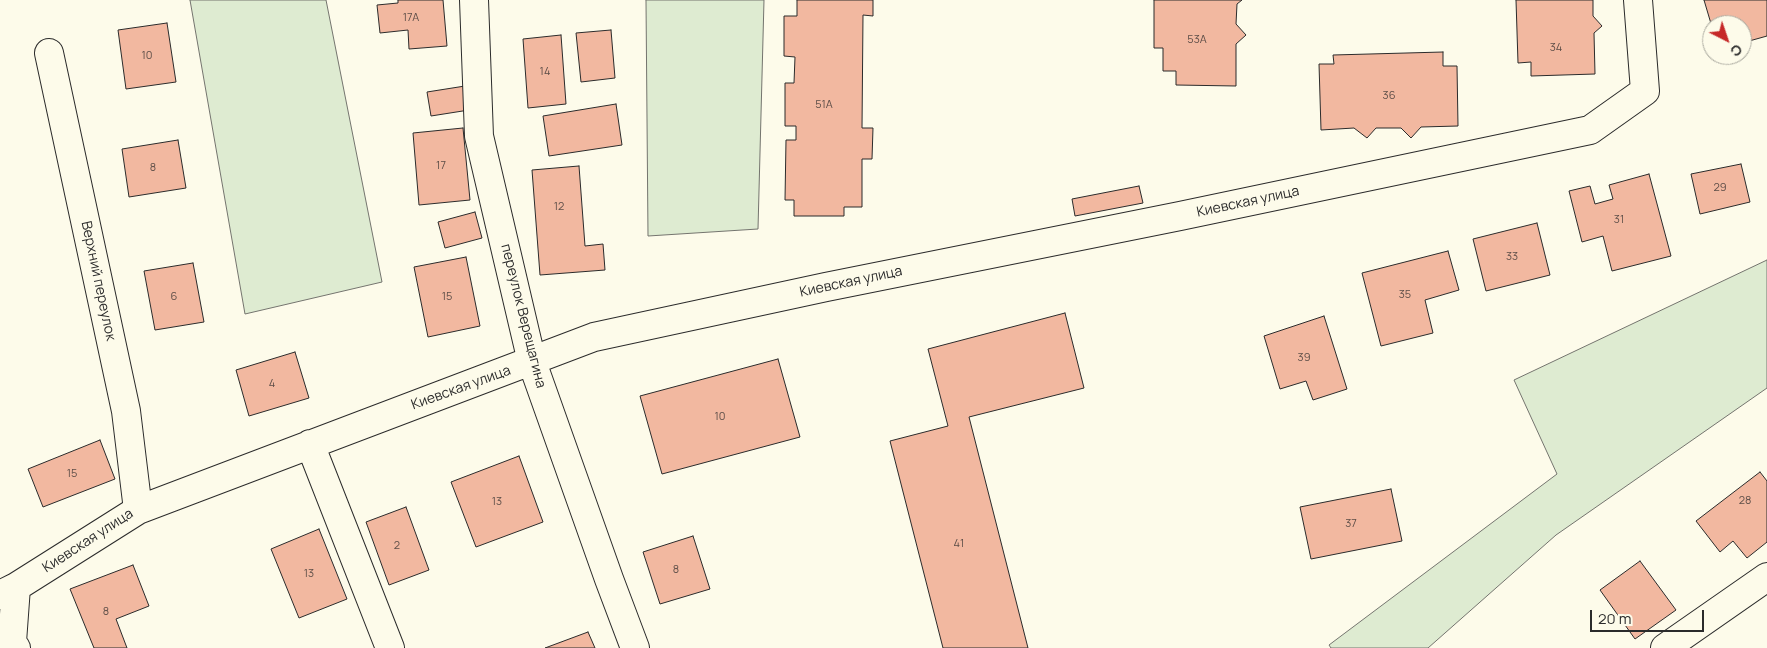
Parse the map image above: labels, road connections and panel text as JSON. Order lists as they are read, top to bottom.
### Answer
{
  "streets": {
    "street": ["Киевская улица", "Верхний переулок", "переулок Верещагина"]
  },
  "crossings": [
    ["Киевская улица", "Верхний переулок"],
    ["Киевская улица", "переулок Верещагина"]
  ],
  "house_numbers": [
    "17А",
    "53А",
    "34",
    "10",
    "14",
    "36",
    "51А",
    "17",
    "8",
    "29",
    "12",
    "31",
    "33",
    "35",
    "6",
    "15",
    "39",
    "4",
    "10",
    "15",
    "28",
    "13",
    "37",
    "41",
    "2",
    "8",
    "13",
    "8"
  ],
  "scale_bar": "20 m",
  "north": "bottom right"
}
